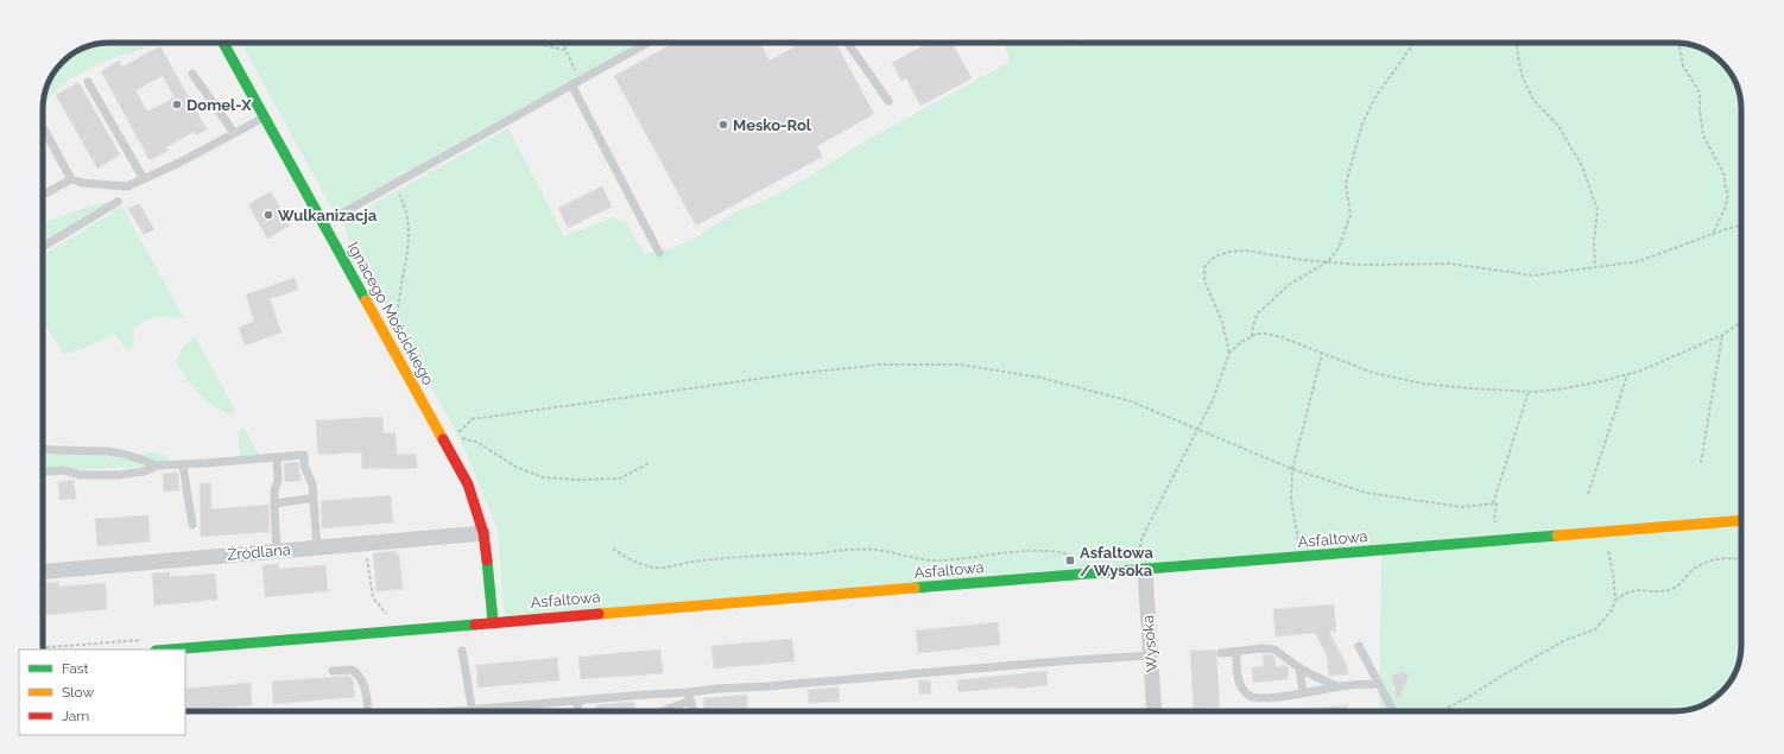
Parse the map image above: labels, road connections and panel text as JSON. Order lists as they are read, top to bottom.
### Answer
{
  "streets": {
    "street": [
      "Ignacego Mościckiego",
      "Asfaltowa",
      "Źródlana",
      "Wysoka"
    ]
  },
  "crossings": [
    ["Ignacego Mościckiego", "Asfaltowa"],
    ["Ignacego Mościckiego", "Źródlana"],
    ["Asfaltowa", "Wysoka"]
  ],
  "places": {
    "other": ["Domel-X", "Mesko-Rol", "Wulkanizacja"],
    "transit": ["Asfaltowa / Wysoka"]
  },
  "legend": ["Fast", "Slow", "Jam"]
}
